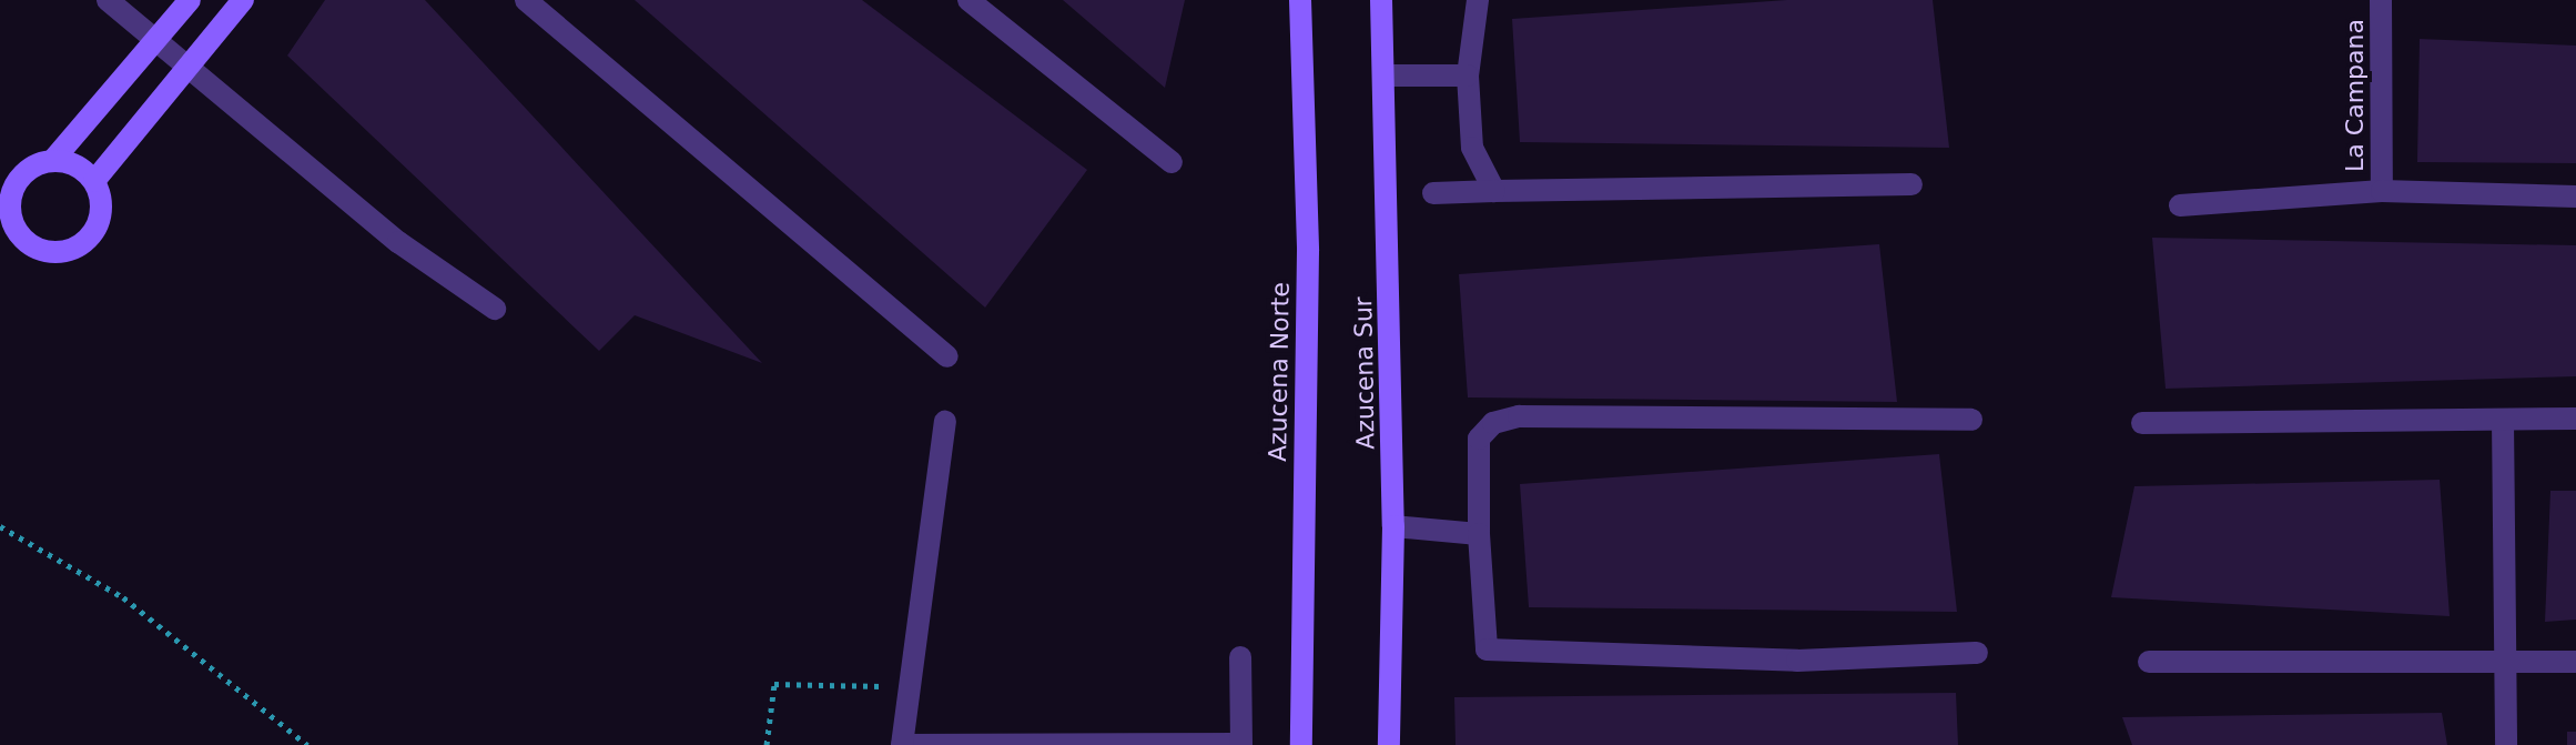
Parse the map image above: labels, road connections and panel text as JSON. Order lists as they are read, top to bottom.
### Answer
{
  "streets": {
    "street": ["La Campana", "Azucena Norte", "Azucena Sur"]
  }
}
